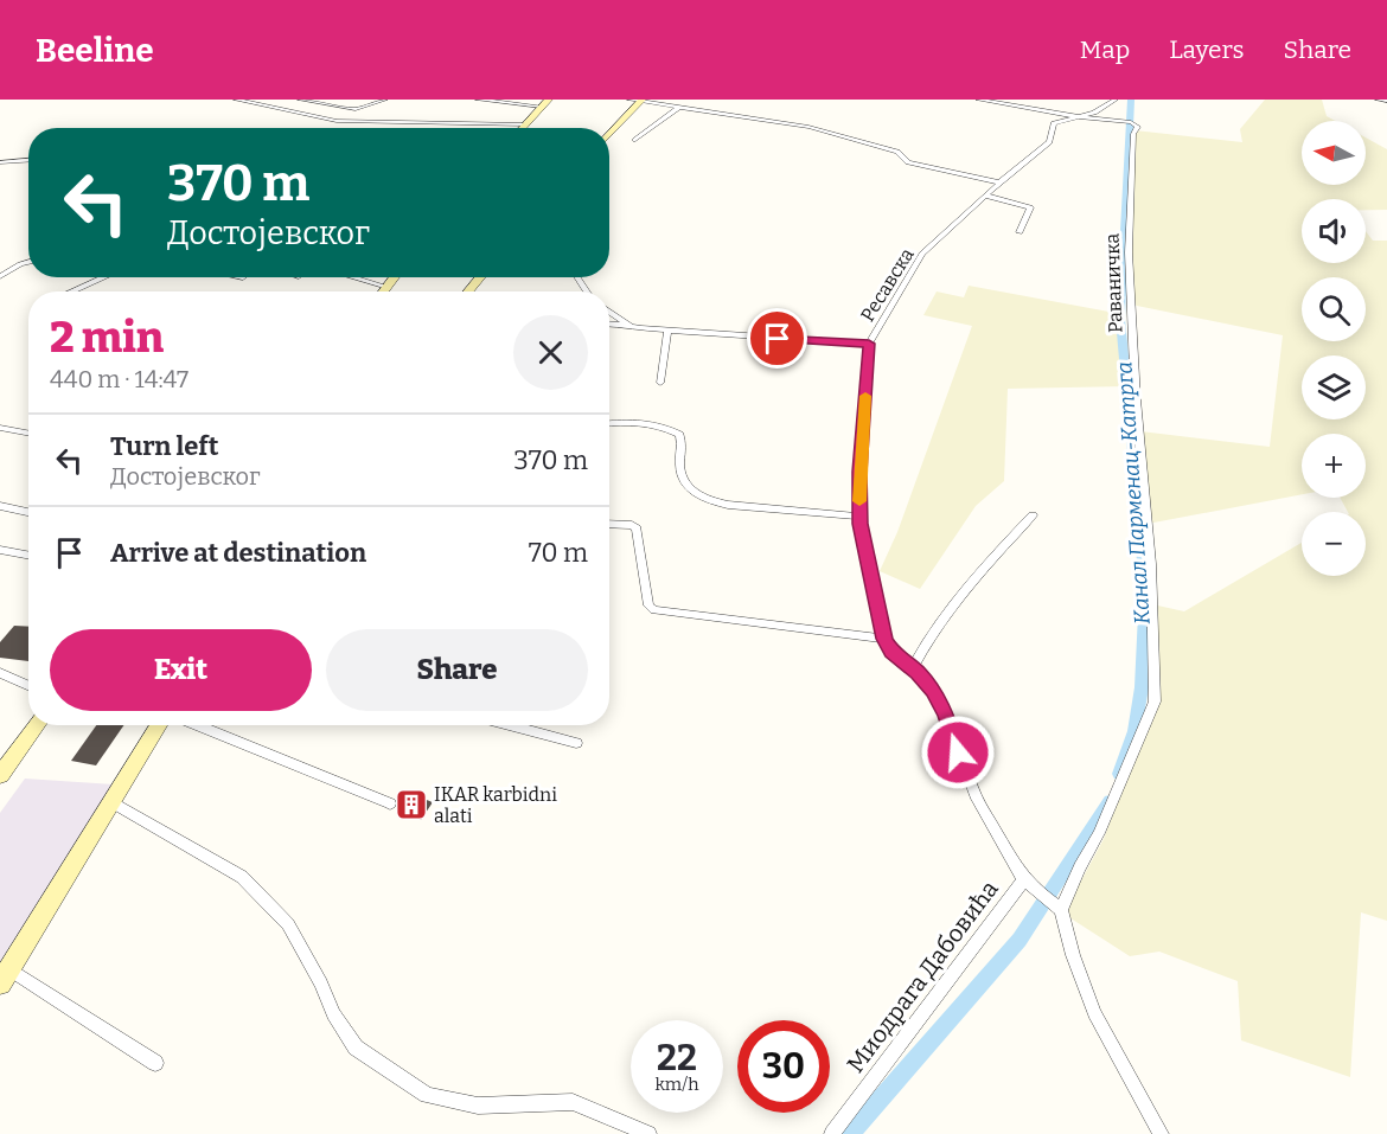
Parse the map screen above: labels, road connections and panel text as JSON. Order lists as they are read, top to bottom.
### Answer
{
  "streets": {
    "street": ["Раваничка", "Ресавска", "Миодрага Дабовића"]
  },
  "crossings": [
    ["Раваничка", "Ресавска"]
  ],
  "water": ["Канал Парменац-Катрга"],
  "places": {
    "building": ["IKAR karbidni alati"]
  },
  "north": "left",
  "page": {
    "header": "Beeline",
    "nav": ["Map", "Layers", "Share"],
    "map_buttons": ["+", "−"],
    "turn": ["370 m", "Достојевског"],
    "heading": ["2 min", "440 m · 14:47"],
    "list": [
      {
        "name": "Turn left",
        "note": "Достојевског",
        "value": "370 m"
      },
      {
        "name": "Arrive at destination",
        "value": "70 m"
      }
    ],
    "buttons": ["Exit", "Share"],
    "speed": "22 km/h",
    "limit": "30"
  }
}
